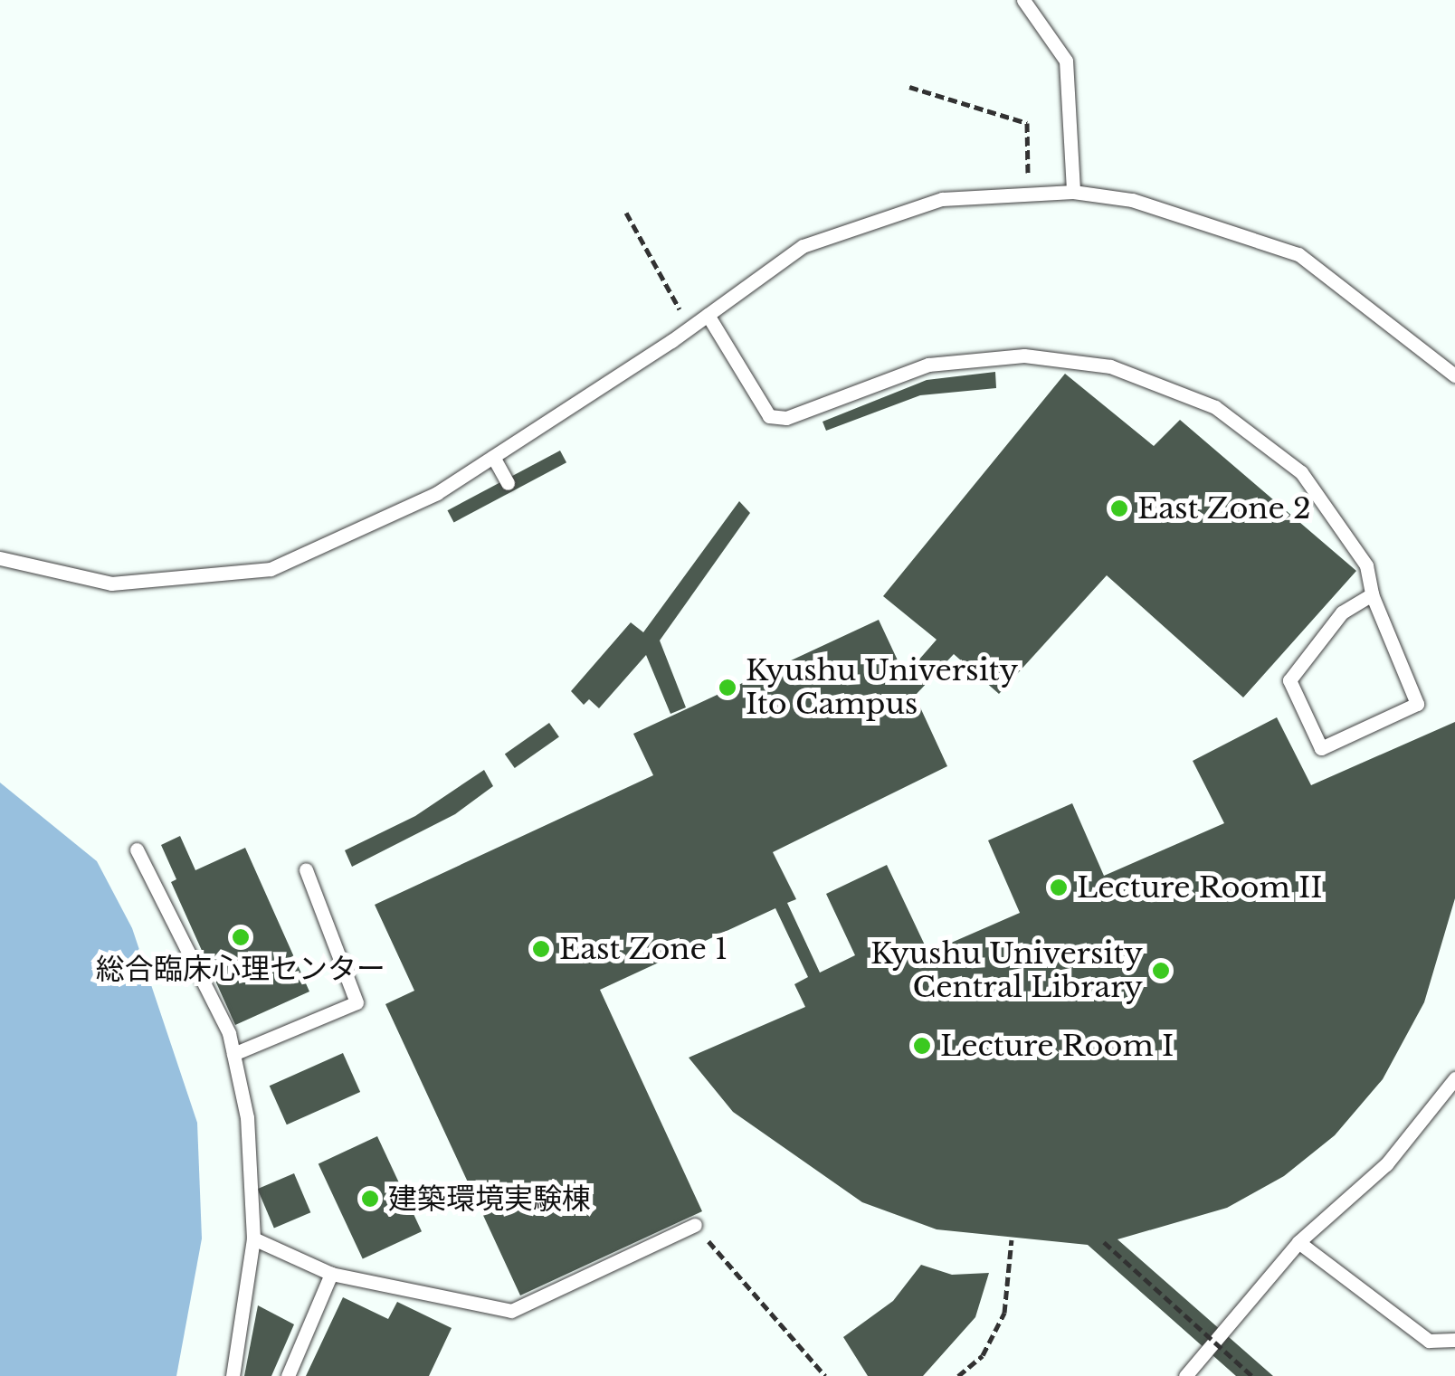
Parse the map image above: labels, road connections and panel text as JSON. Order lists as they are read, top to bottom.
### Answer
{
  "places": [
    "East Zone 2",
    "Kyushu University Ito Campus",
    "Lecture Room II",
    "総合臨床心理センター",
    "East Zone 1",
    "Kyushu University Central Library",
    "Lecture Room I",
    "建築環境実験棟"
  ]
}
